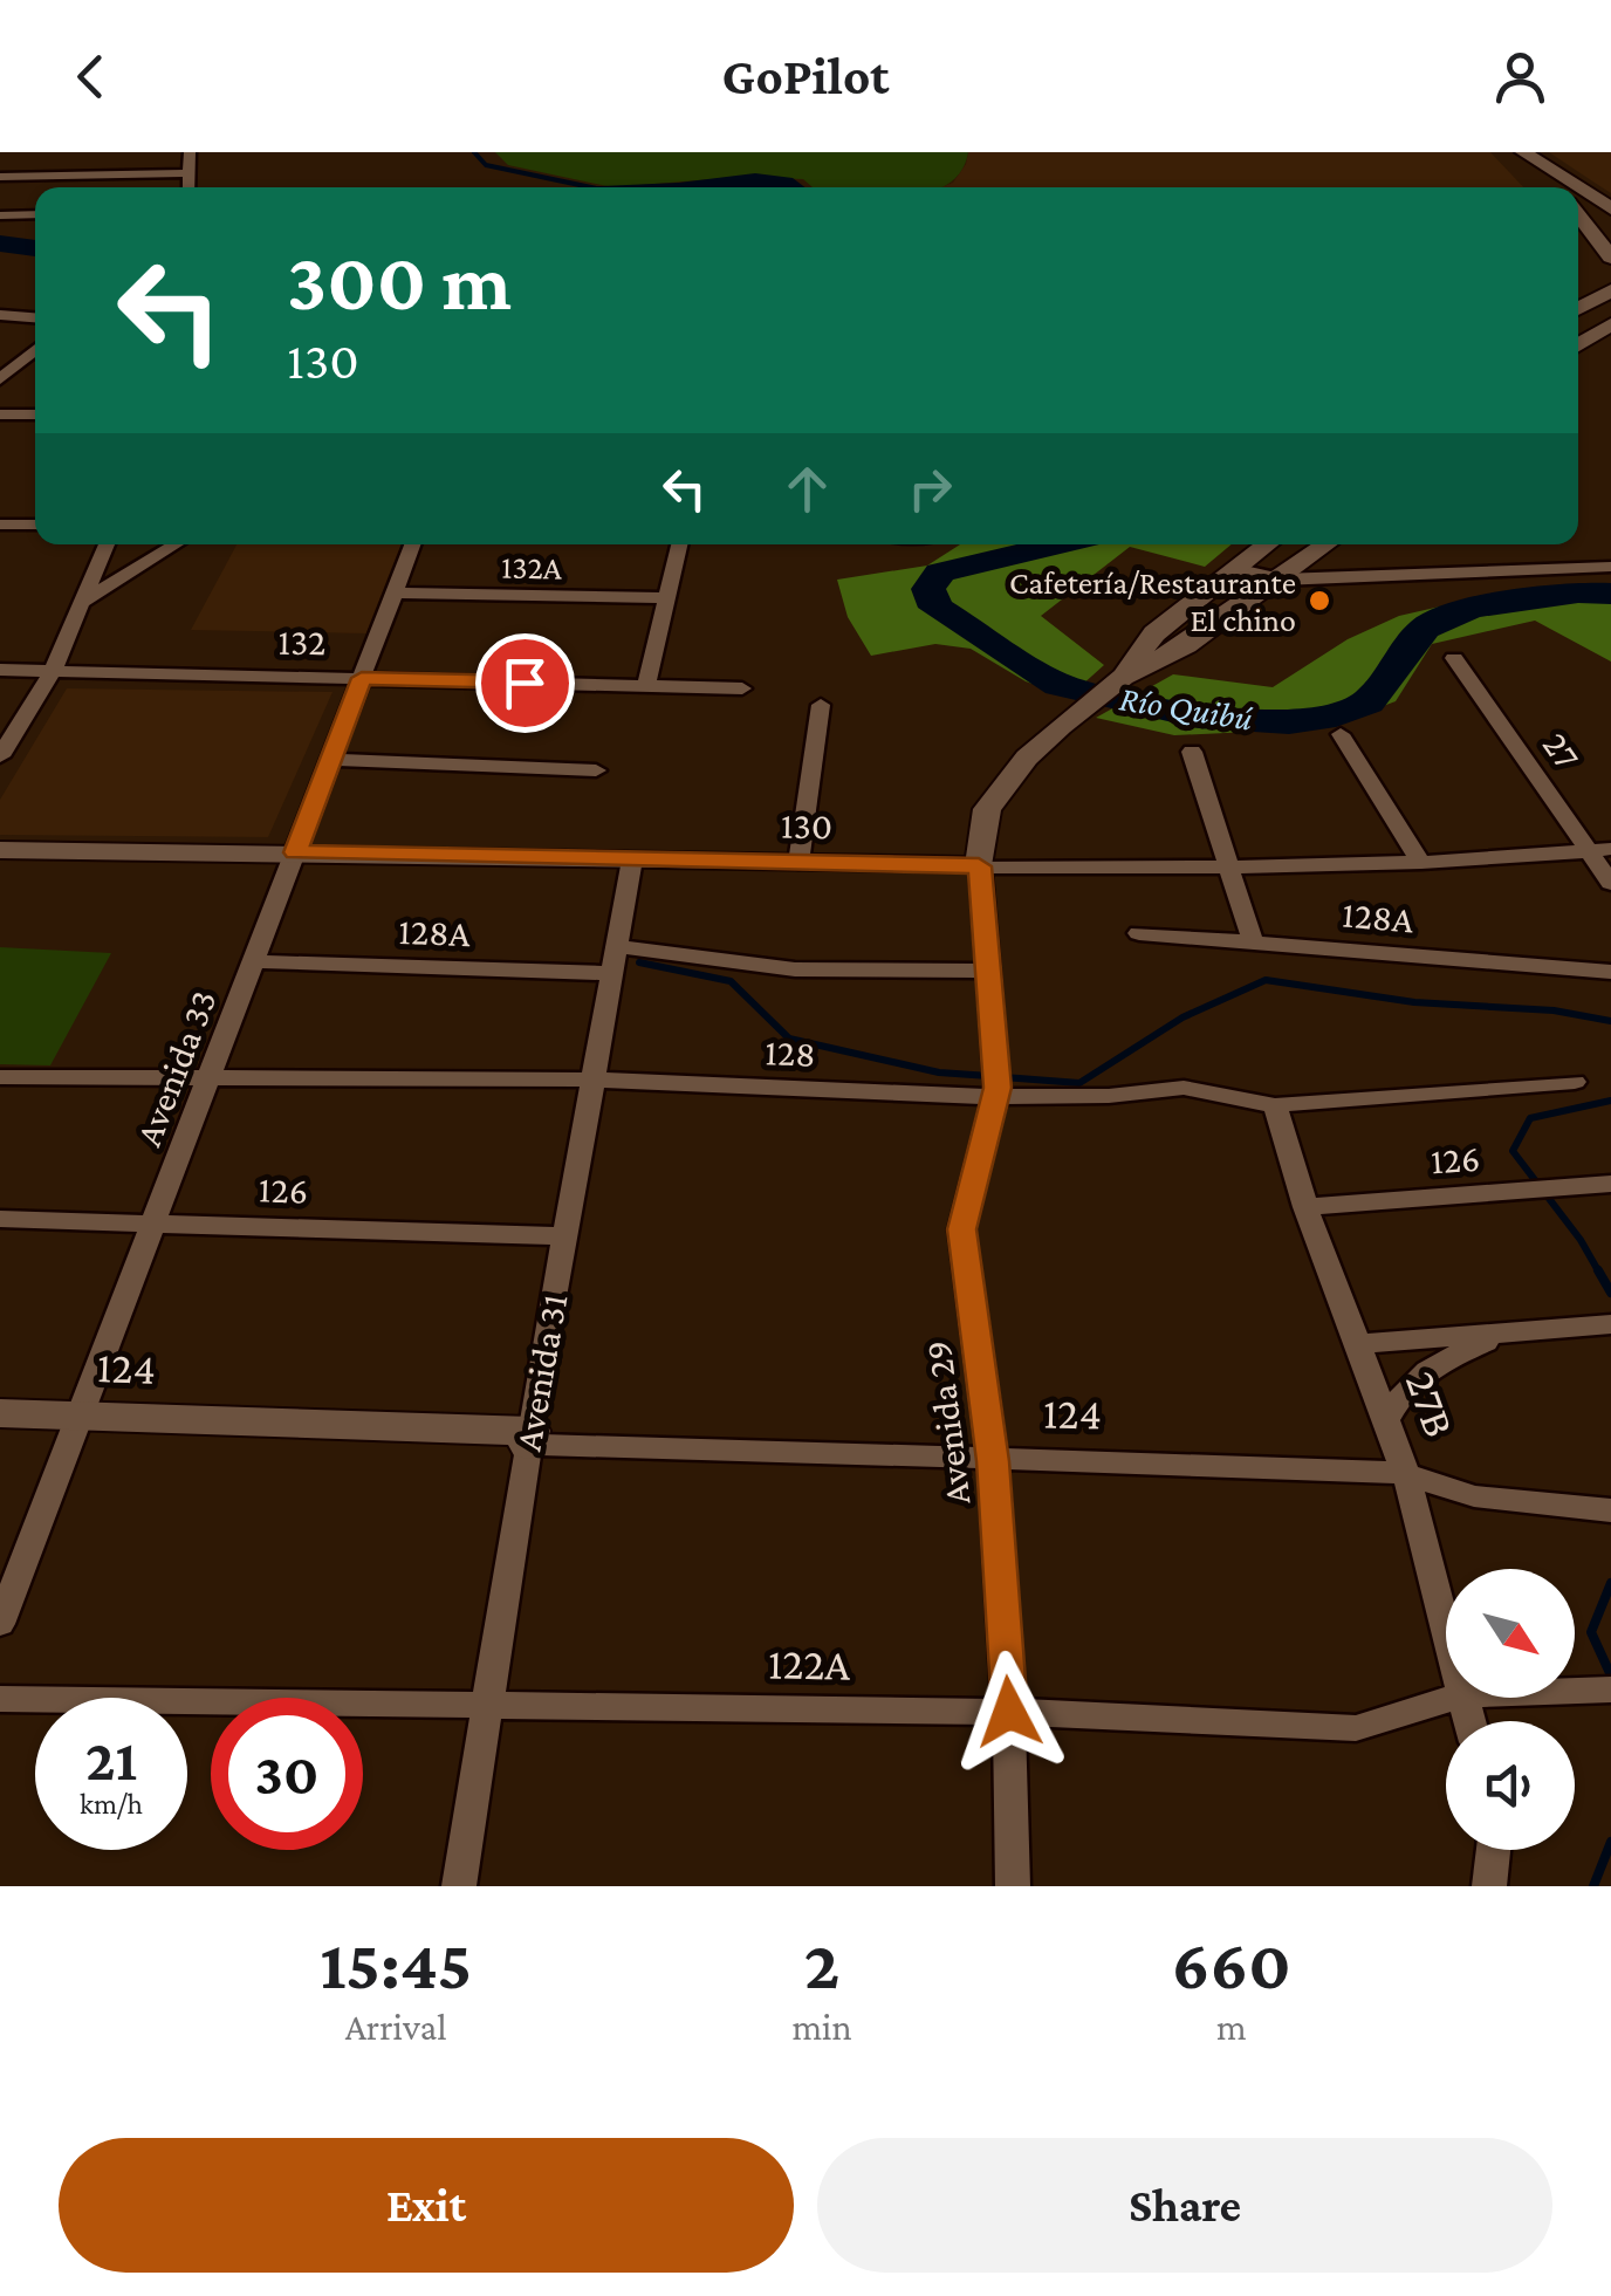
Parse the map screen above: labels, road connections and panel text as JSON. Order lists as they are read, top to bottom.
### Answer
{
  "streets": {
    "street": [
      "132A",
      "132",
      "27",
      "130",
      "128A",
      "128",
      "Avenida 33",
      "126",
      "124",
      "Avenida 31",
      "27B",
      "Avenida 29",
      "122A"
    ]
  },
  "crossings": [
    ["132A", "Avenida 33"],
    ["132", "Avenida 33"],
    ["27", "130"],
    ["130", "Avenida 33"],
    ["130", "Avenida 31"],
    ["130", "Avenida 29"],
    ["128A", "Avenida 33"],
    ["128A", "Avenida 31"],
    ["128", "Avenida 33"],
    ["128", "Avenida 31"],
    ["128", "27B"],
    ["128", "Avenida 29"],
    ["Avenida 33", "126"],
    ["Avenida 33", "124"],
    ["126", "Avenida 31"],
    ["126", "27B"],
    ["124", "Avenida 31"],
    ["124", "27B"],
    ["124", "Avenida 29"],
    ["Avenida 31", "122A"],
    ["Avenida 29", "122A"]
  ],
  "water": ["Río Quibú"],
  "places": ["Cafetería/Restaurante El chino"],
  "north": "bottom right",
  "page": {
    "header": "GoPilot",
    "turn": ["300 m", "130"],
    "speed": "21 km/h",
    "limit": "30",
    "eta": [
      "15:45",
      "Arrival",
      "2",
      "min",
      "660",
      "m"
    ],
    "buttons": ["Exit", "Share"]
  }
}
